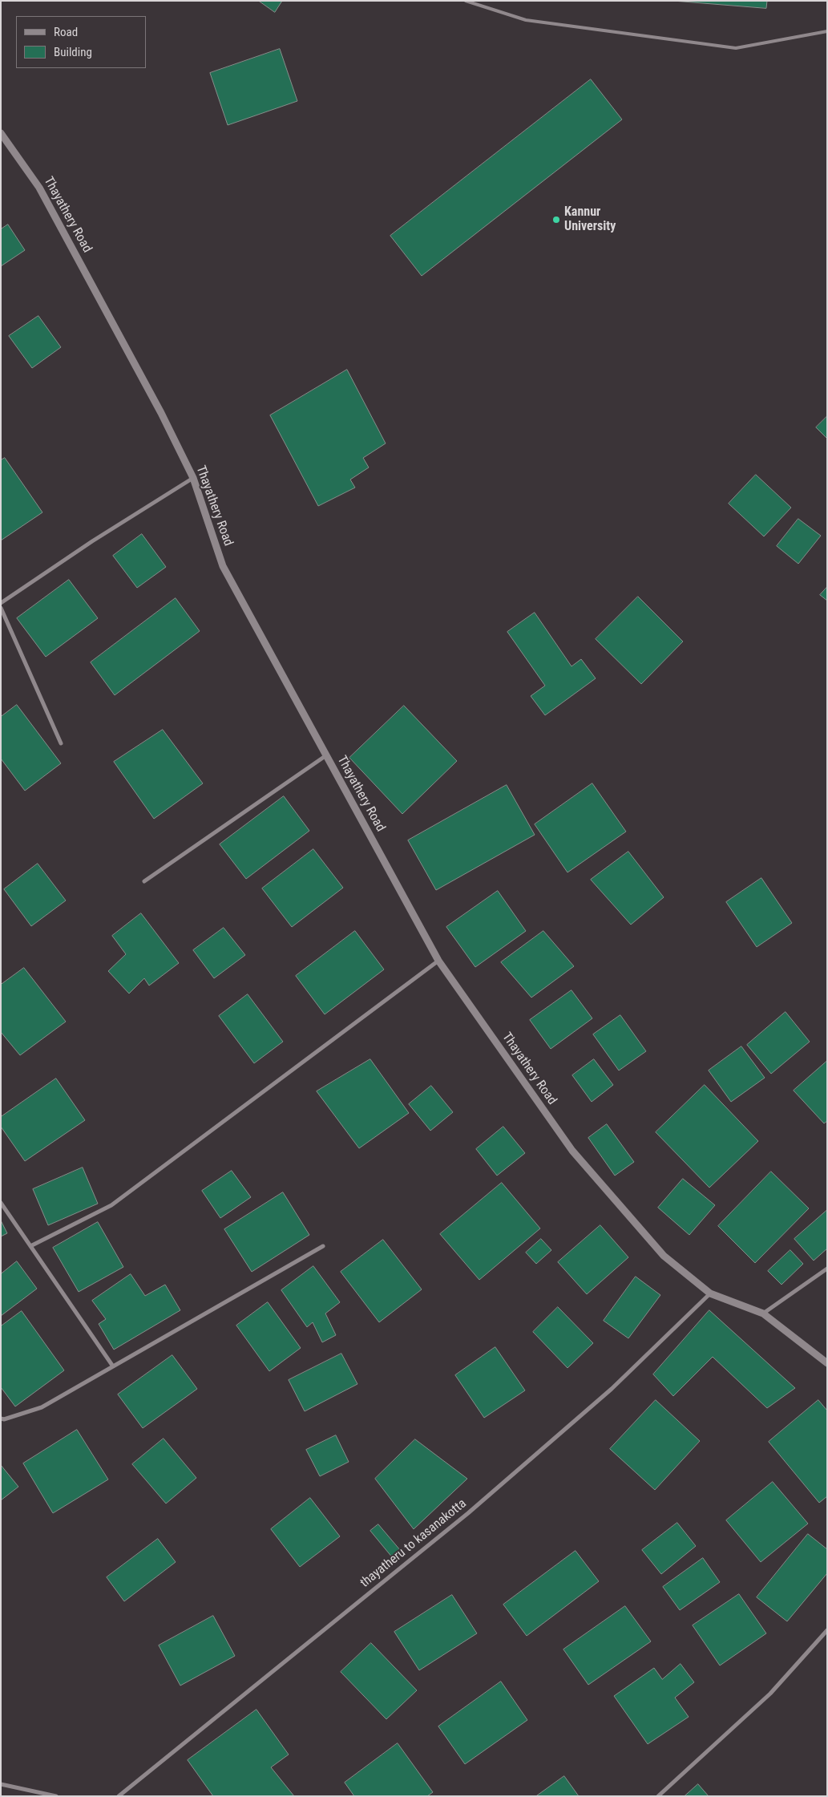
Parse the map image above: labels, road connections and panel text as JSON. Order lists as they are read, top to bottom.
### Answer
{
  "streets": {
    "street": ["Thayathery Road", "thayatheru to kasanakotta"]
  },
  "crossings": [
    ["Thayathery Road", "thayatheru to kasanakotta"]
  ],
  "places": ["Kannur University"],
  "legend": ["Road", "Building"]
}
